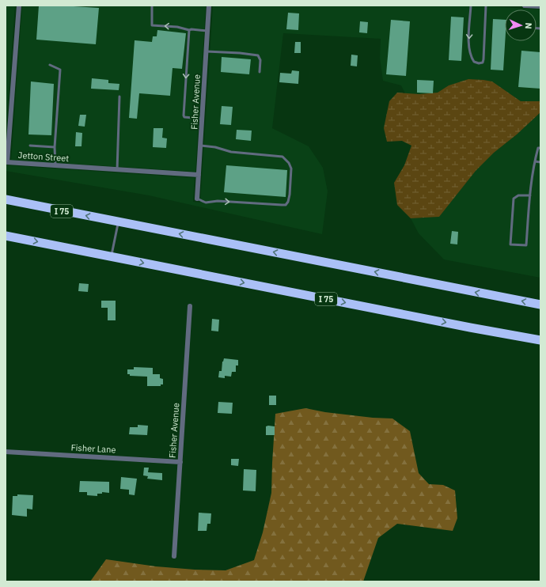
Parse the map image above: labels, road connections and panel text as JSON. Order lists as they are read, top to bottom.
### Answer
{
  "streets": {
    "highway": ["I 75"],
    "street": ["Fisher Avenue", "Jetton Street", "Fisher Lane"]
  },
  "crossings": [
    ["Fisher Avenue", "Jetton Street"],
    ["Fisher Avenue", "Fisher Lane"]
  ],
  "north": "right"
}
